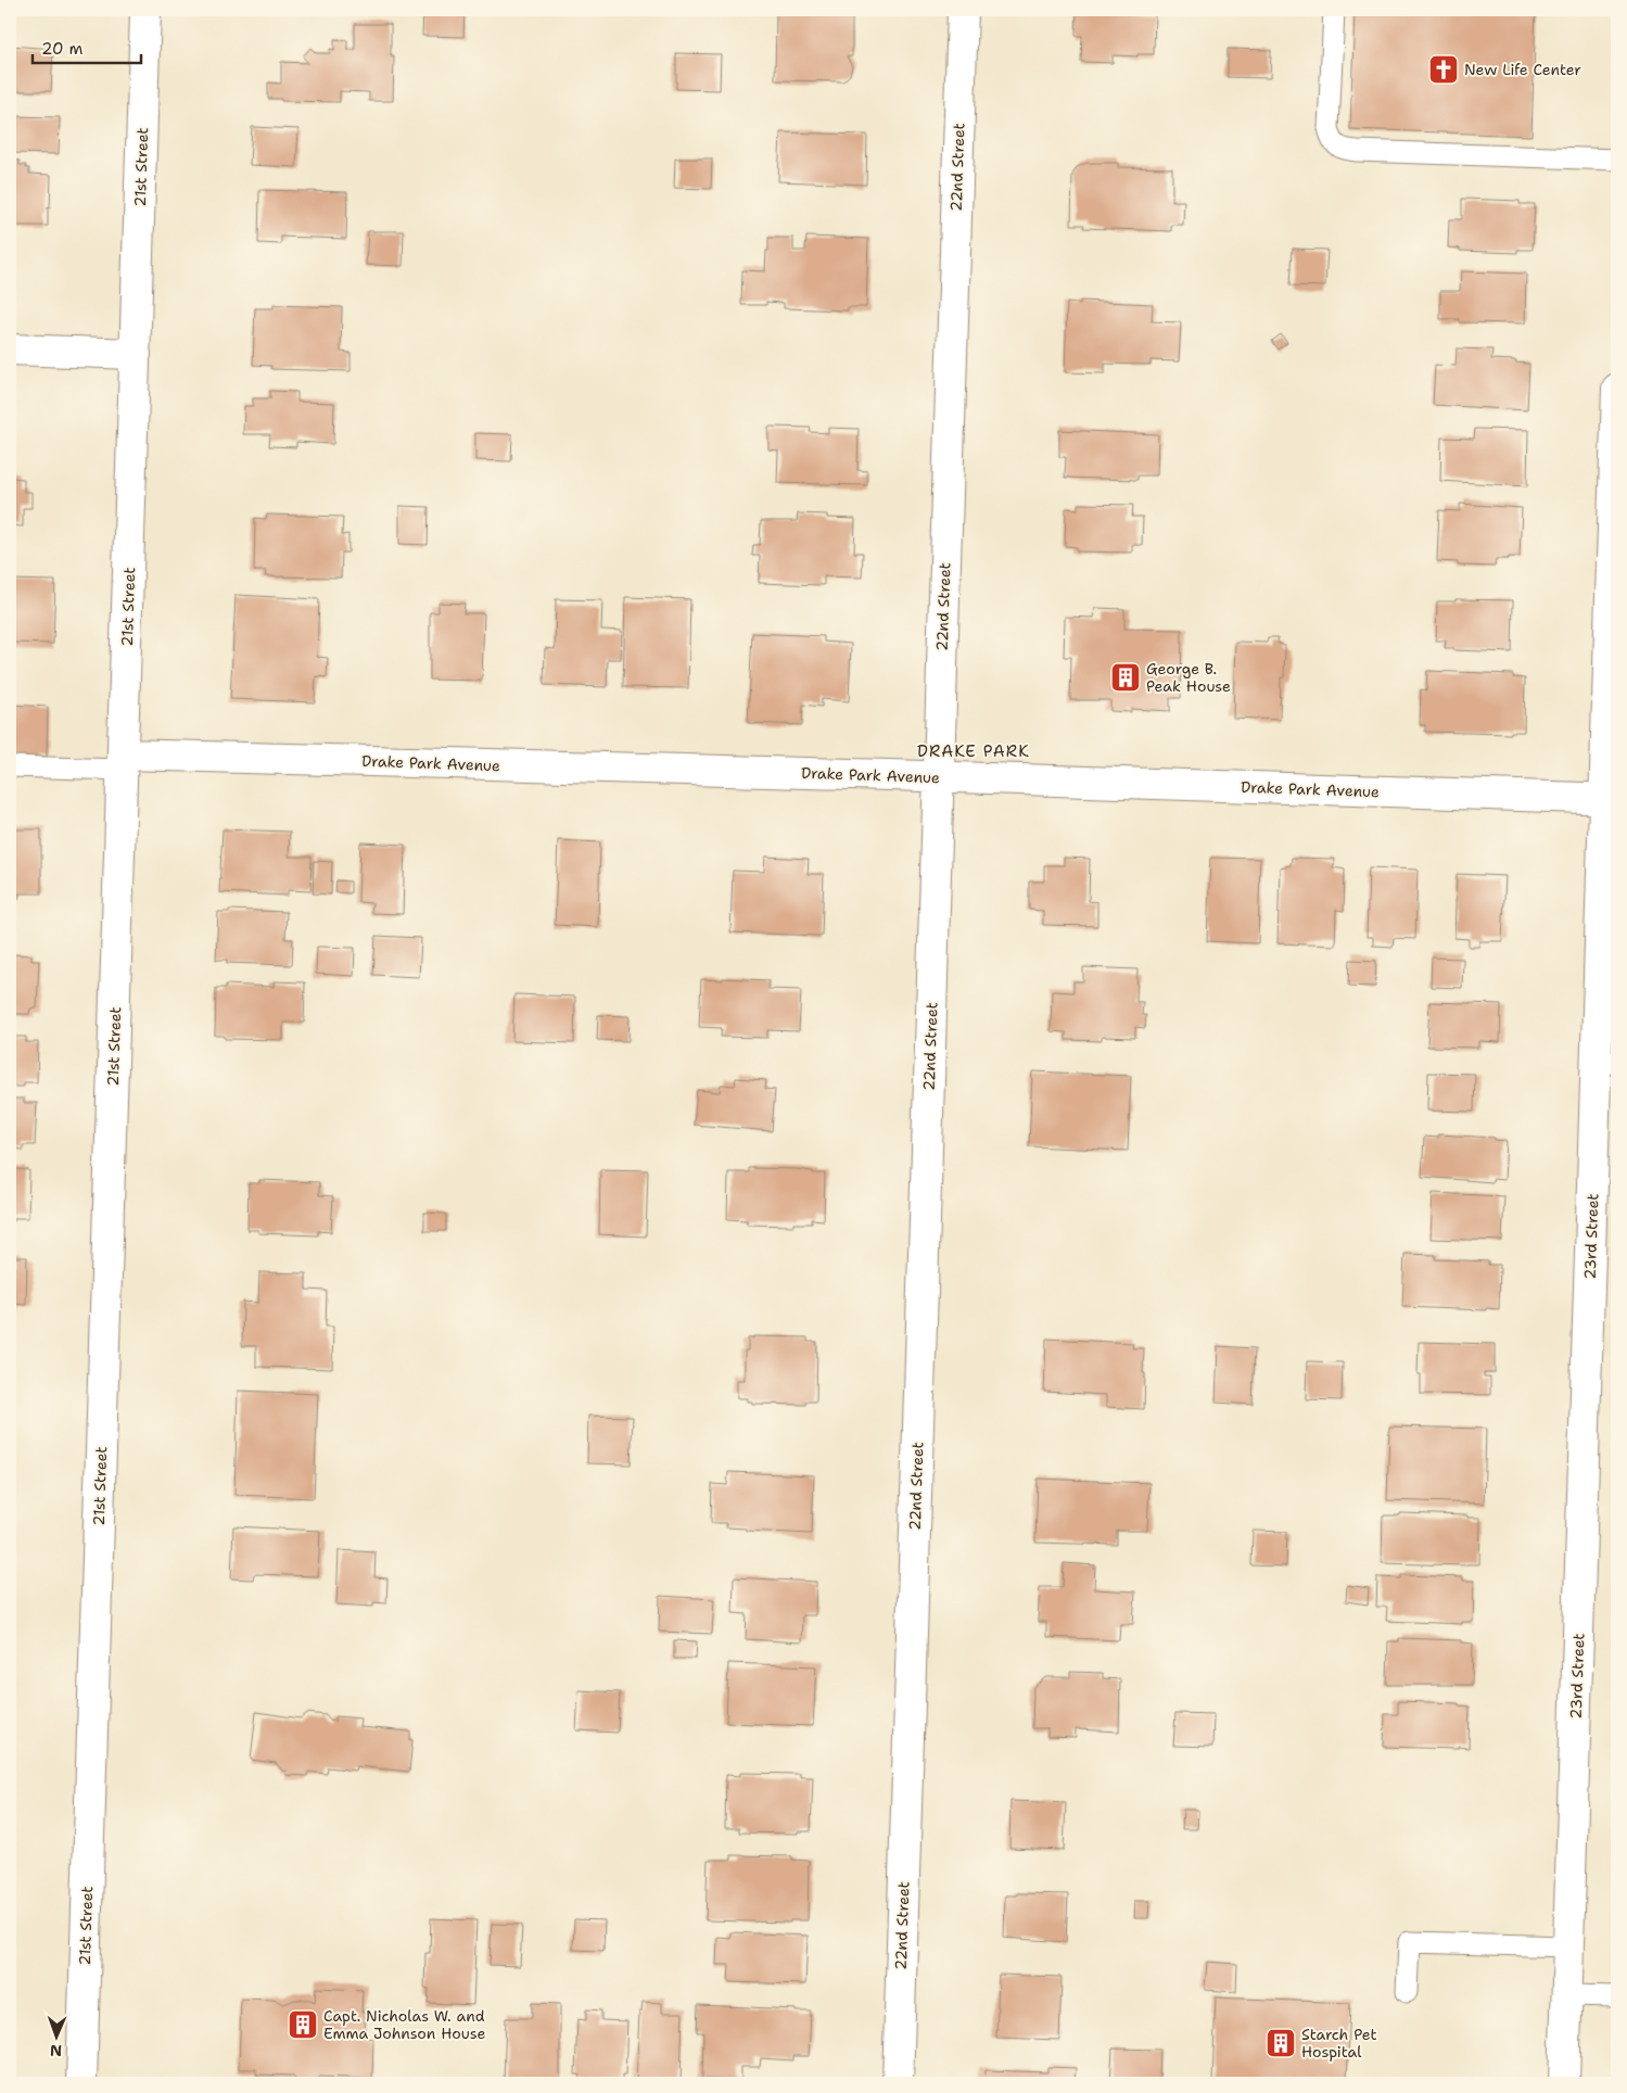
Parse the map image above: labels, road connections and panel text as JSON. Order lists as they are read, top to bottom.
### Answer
{
  "streets": {
    "street": [
      "21st Street",
      "22nd Street",
      "Drake Park Avenue",
      "23rd Street"
    ]
  },
  "crossings": [
    ["21st Street", "Drake Park Avenue"],
    ["22nd Street", "Drake Park Avenue"],
    ["Drake Park Avenue", "23rd Street"]
  ],
  "districts": ["DRAKE PARK"],
  "places": {
    "church": ["New Life Center"],
    "building": ["George B. Peak House", "Capt. Nicholas W. and Emma Johnson House", "Starch Pet Hospital"]
  },
  "scale_bar": "20 m",
  "north": "bottom"
}
